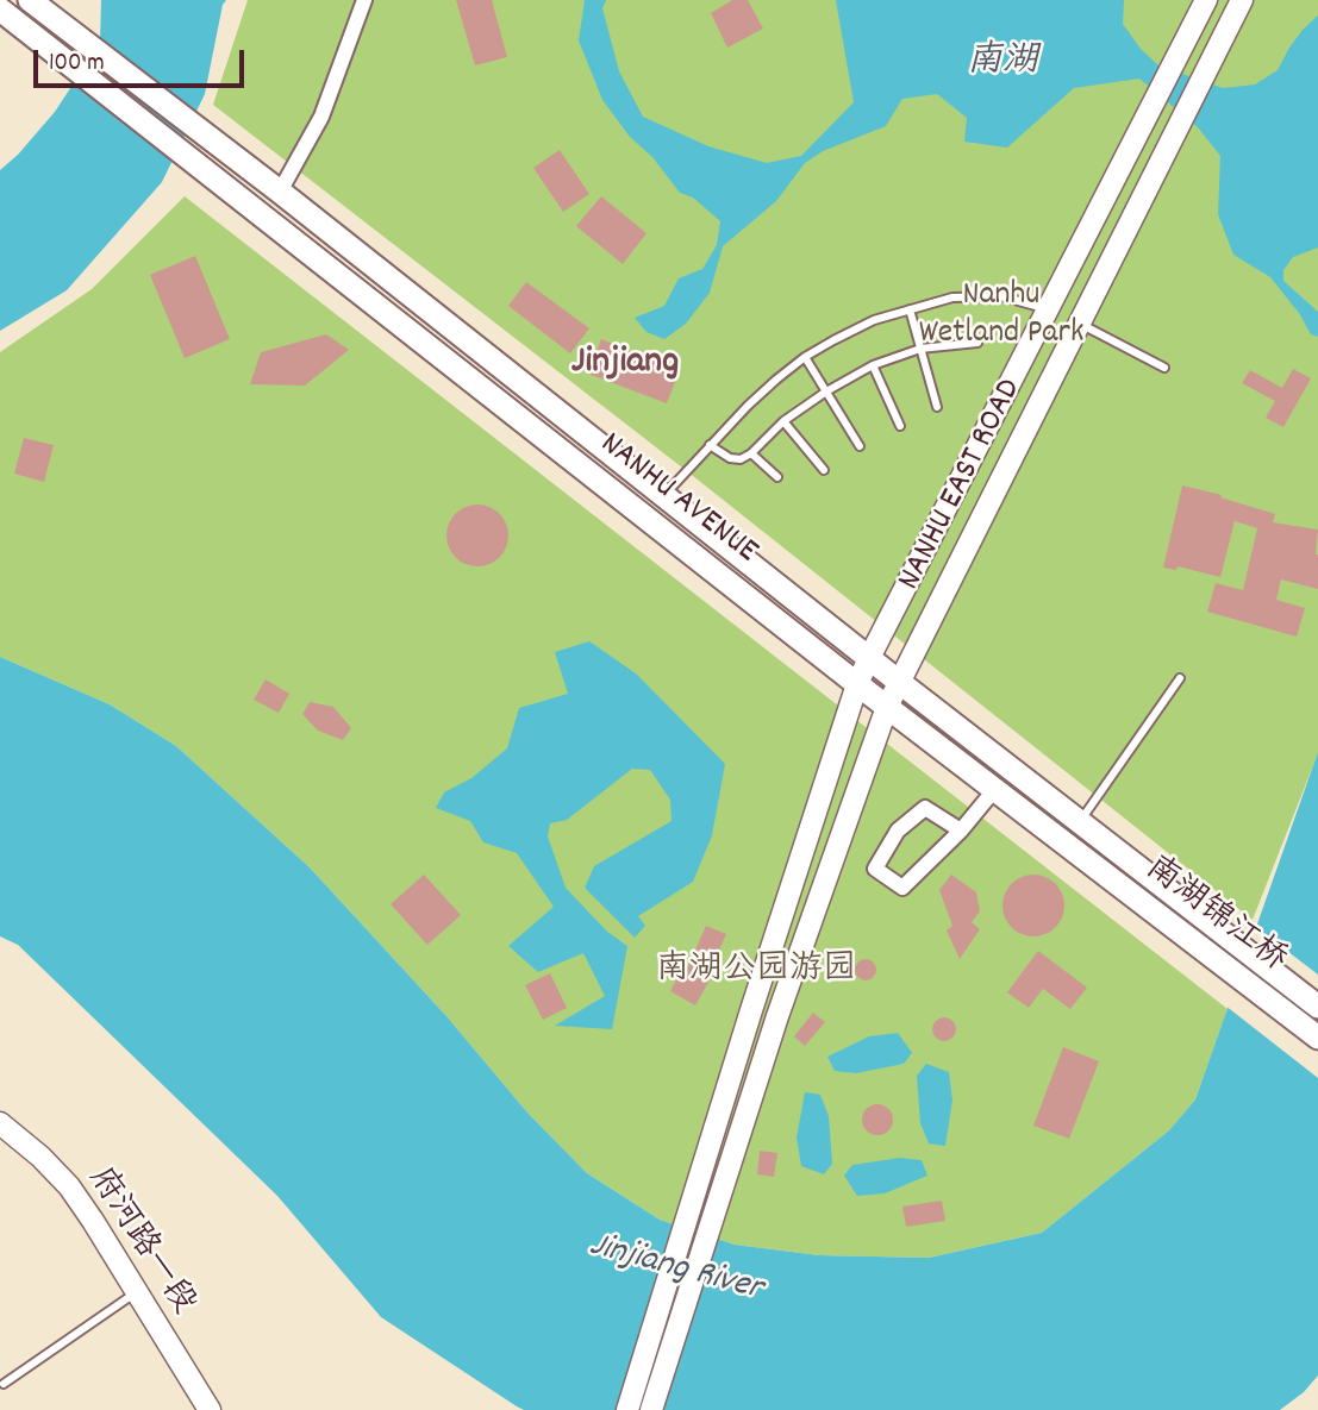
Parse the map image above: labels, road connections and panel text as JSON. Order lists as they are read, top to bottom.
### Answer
{
  "streets": {
    "main road": [
      "NANHU EAST ROAD",
      "NANHU AVENUE",
      "南湖锦江桥",
      "府河路一段"
    ]
  },
  "crossings": [
    ["NANHU EAST ROAD", "NANHU AVENUE"],
    ["NANHU AVENUE", "南湖锦江桥"]
  ],
  "districts": ["Jinjiang"],
  "water": ["南湖", "Jinjiang River"],
  "parks": ["Nanhu Wetland Park", "南湖公园游园"],
  "scale_bar": "100 m"
}
